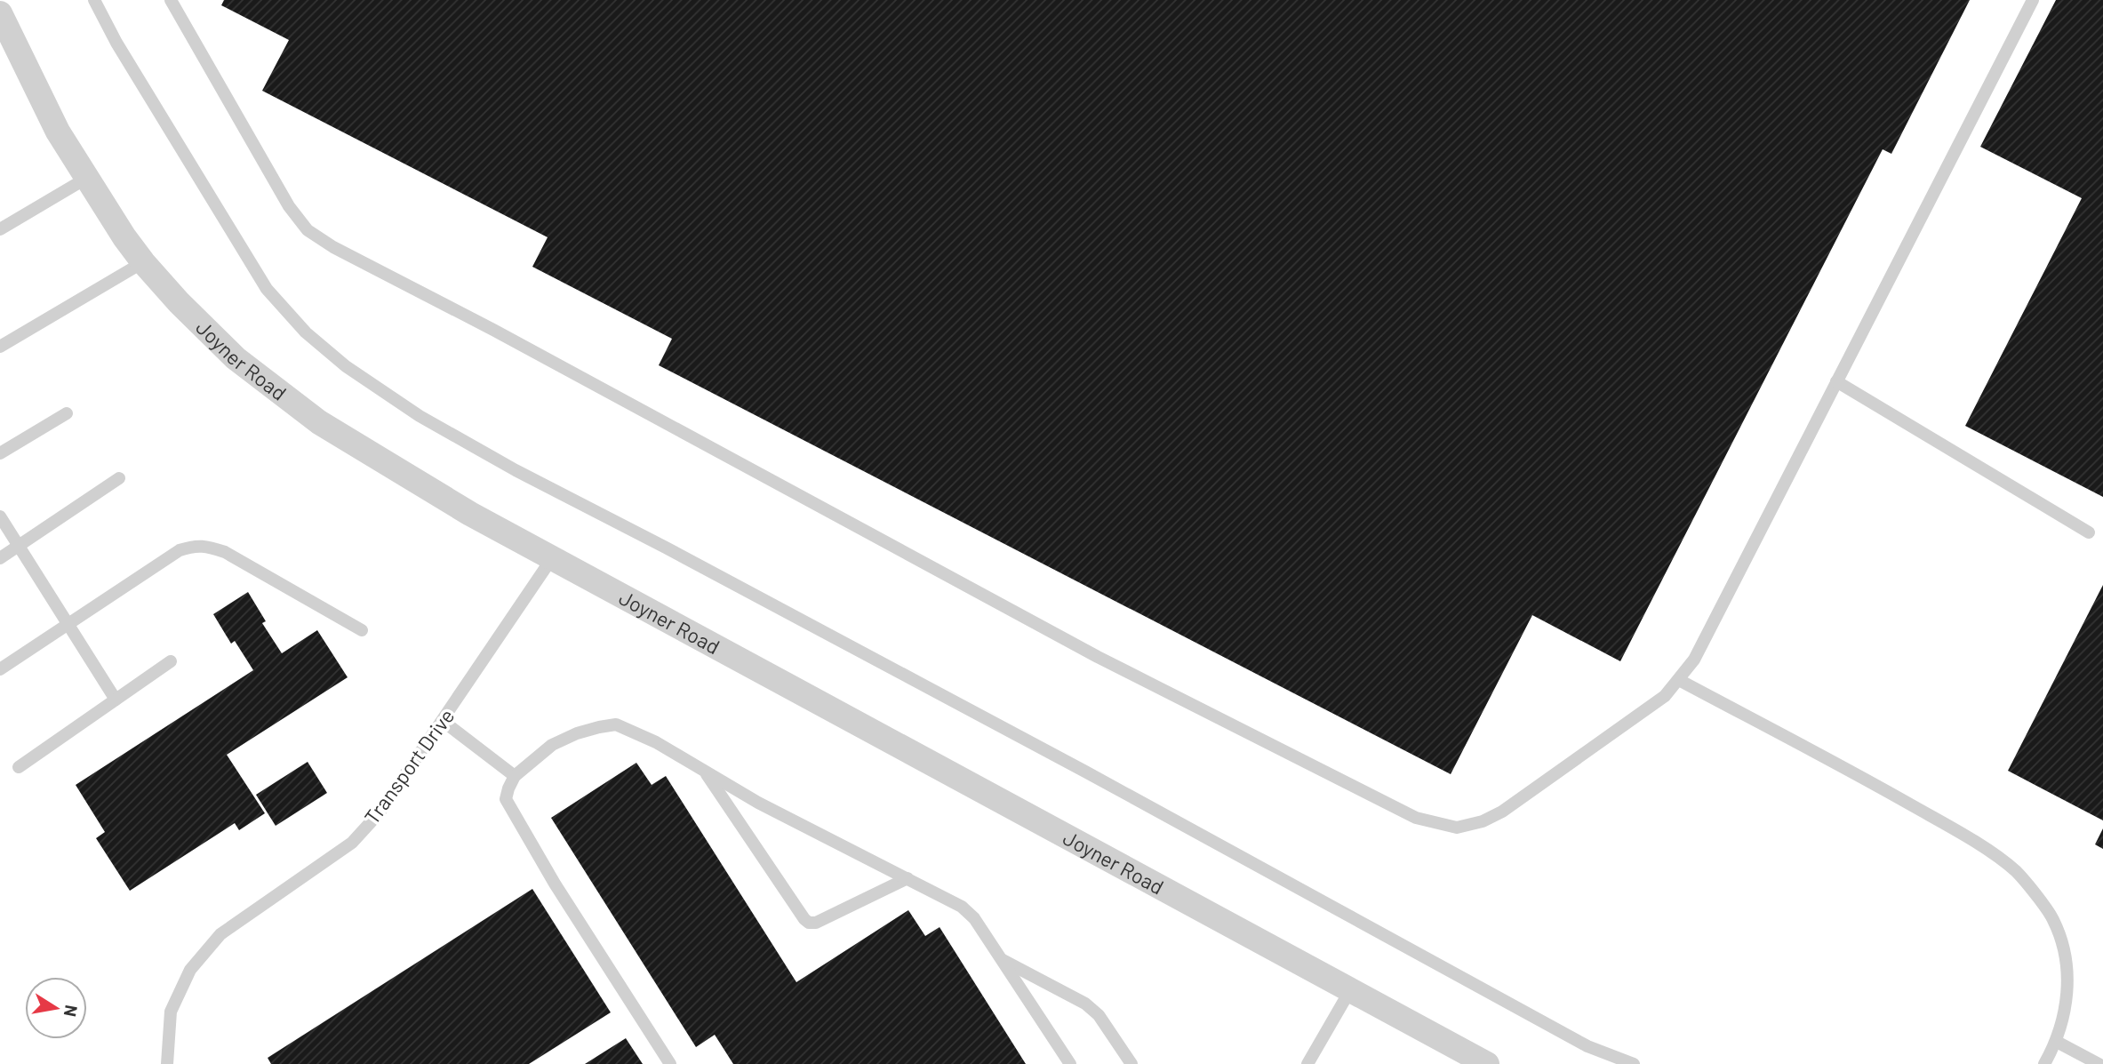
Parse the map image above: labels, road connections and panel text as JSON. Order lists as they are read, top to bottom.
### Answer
{
  "streets": {
    "street": ["Joyner Road"],
    "lane": ["Transport Drive"]
  },
  "crossings": [
    ["Joyner Road", "Transport Drive"]
  ],
  "north": "right"
}
